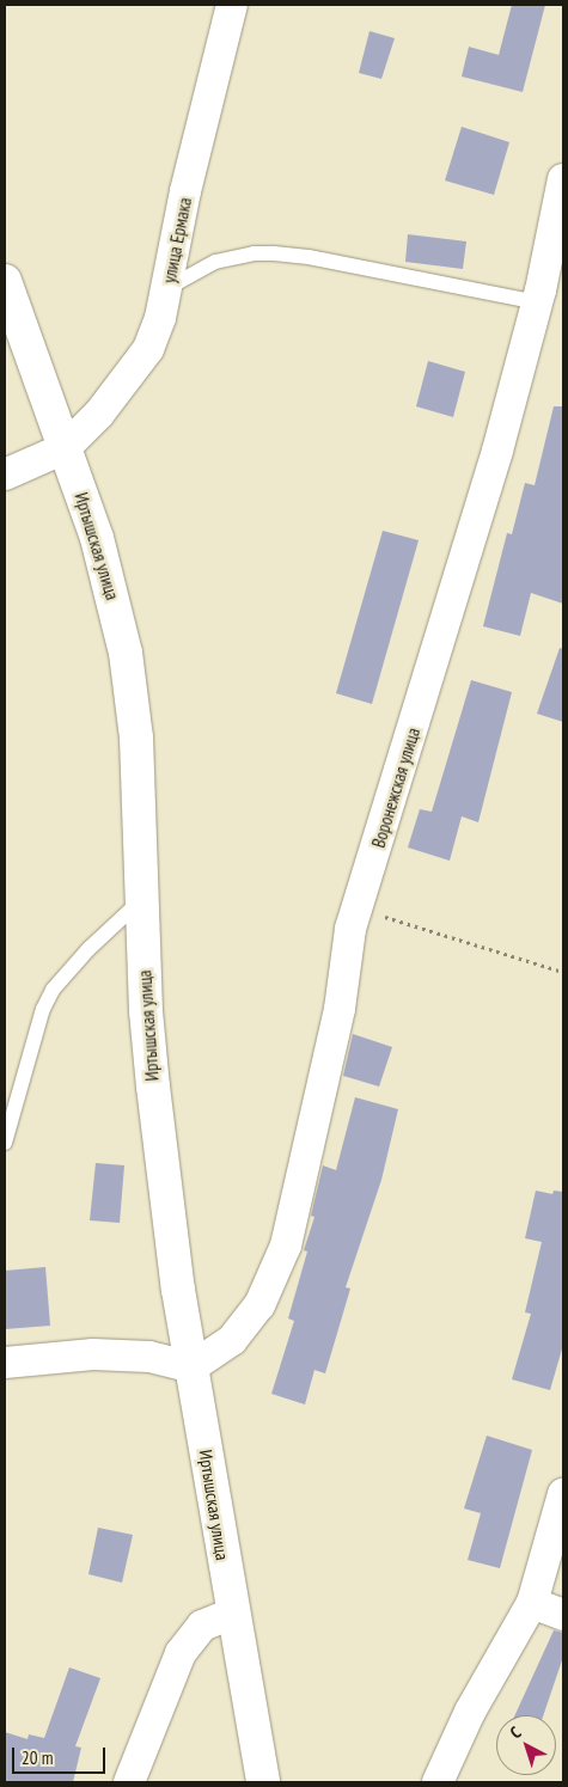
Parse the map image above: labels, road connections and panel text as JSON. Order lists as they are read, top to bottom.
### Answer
{
  "streets": {
    "main road": ["Иртышская улица"],
    "street": ["улица Ермака", "Воронежская улица"]
  },
  "crossings": [
    ["улица Ермака", "Иртышская улица"],
    ["Иртышская улица", "Воронежская улица"]
  ],
  "scale_bar": "20 m",
  "north": "top left"
}
